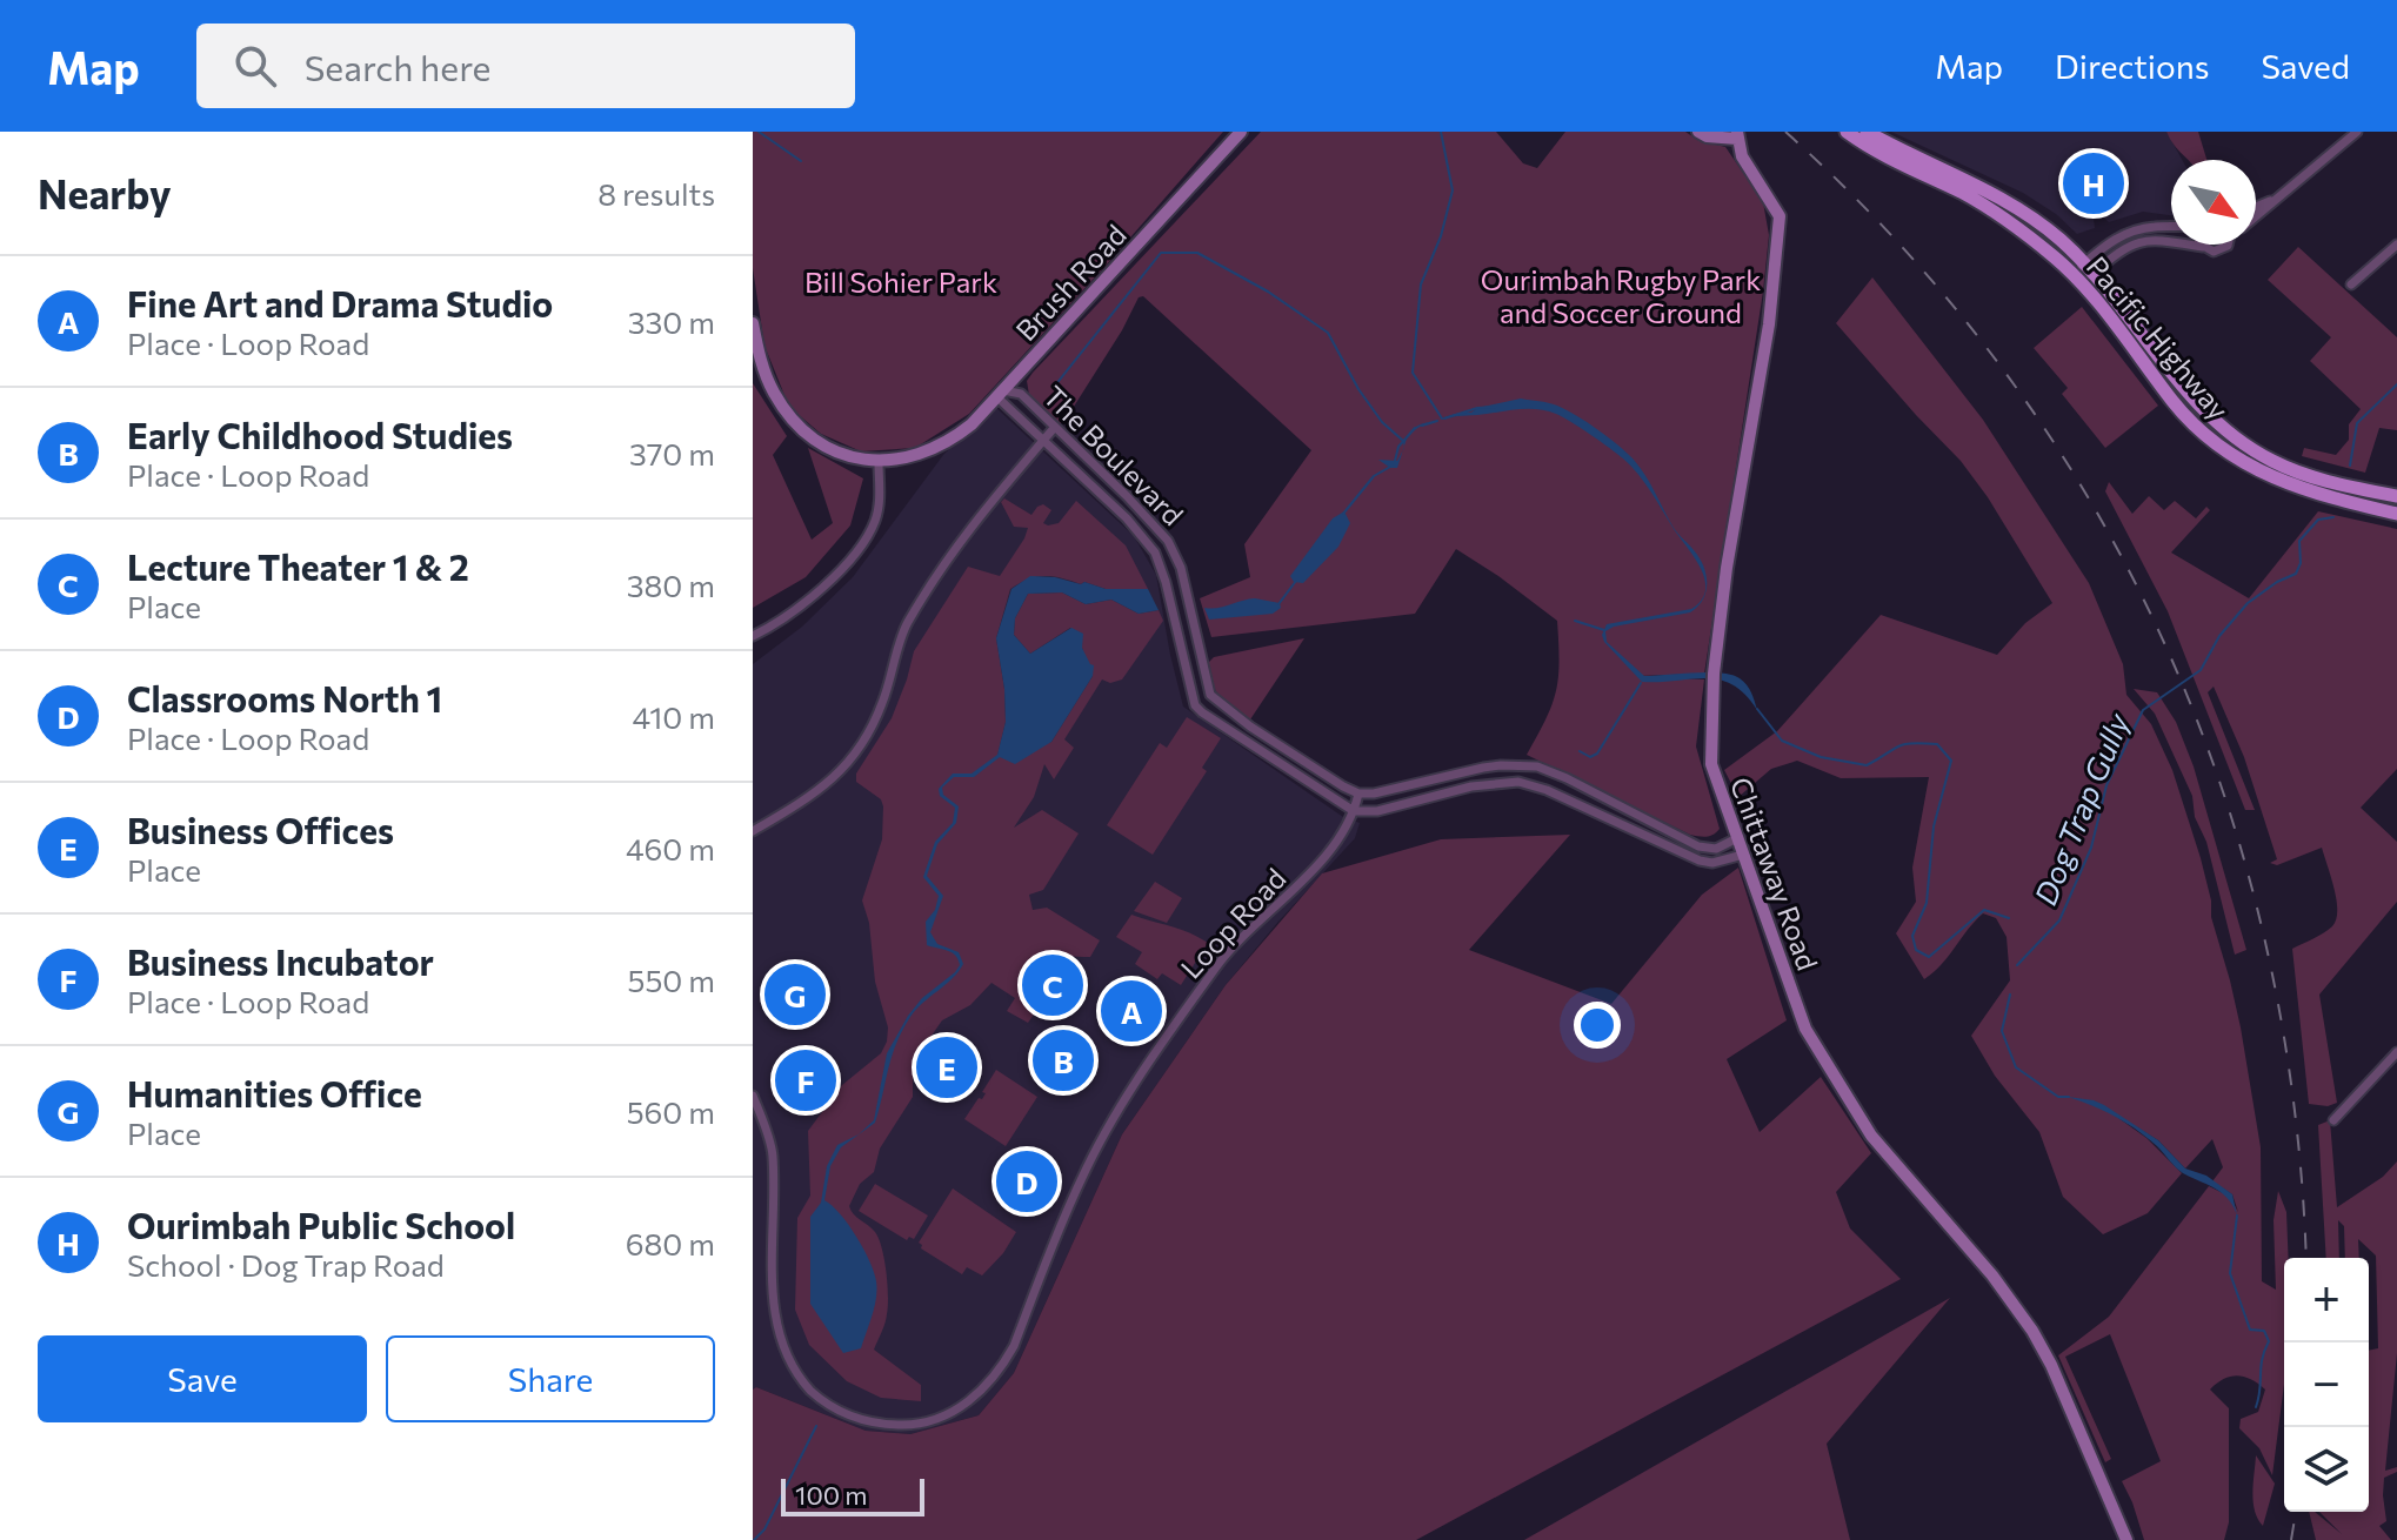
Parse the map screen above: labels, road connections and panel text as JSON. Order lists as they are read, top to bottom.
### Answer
{
  "streets": {
    "main road": ["Brush Road", "Pacific Highway", "Chittaway Road"],
    "street": ["The Boulevard", "Loop Road"]
  },
  "crossings": [
    ["Brush Road", "The Boulevard"],
    ["The Boulevard", "Loop Road"]
  ],
  "water": ["Dog Trap Gully"],
  "parks": ["Ourimbah Rugby Park and Soccer Ground", "Bill Sohier Park"],
  "scale_bar": "100 m",
  "north": "bottom right",
  "page": {
    "header": "Map",
    "search": "Search here",
    "nav": ["Map", "Directions", "Saved"],
    "heading": ["Nearby", "8 results"],
    "pins": [
      "H",
      "C",
      "G",
      "A",
      "B",
      "E",
      "F",
      "D"
    ],
    "list": [
      {
        "mark": "A",
        "name": "Fine Art and Drama Studio",
        "note": "Place · Loop Road",
        "value": "330 m"
      },
      {
        "mark": "B",
        "name": "Early Childhood Studies",
        "note": "Place · Loop Road",
        "value": "370 m"
      },
      {
        "mark": "C",
        "name": "Lecture Theater 1 & 2",
        "note": "Place",
        "value": "380 m"
      },
      {
        "mark": "D",
        "name": "Classrooms North 1",
        "note": "Place · Loop Road",
        "value": "410 m"
      },
      {
        "mark": "E",
        "name": "Business Offices",
        "note": "Place",
        "value": "460 m"
      },
      {
        "mark": "F",
        "name": "Business Incubator",
        "note": "Place · Loop Road",
        "value": "550 m"
      },
      {
        "mark": "G",
        "name": "Humanities Office",
        "note": "Place",
        "value": "560 m"
      },
      {
        "mark": "H",
        "name": "Ourimbah Public School",
        "note": "School · Dog Trap Road",
        "value": "680 m"
      }
    ],
    "map_buttons": ["+", "−"],
    "buttons": ["Save", "Share"],
    "scale": "100 m"
  }
}
